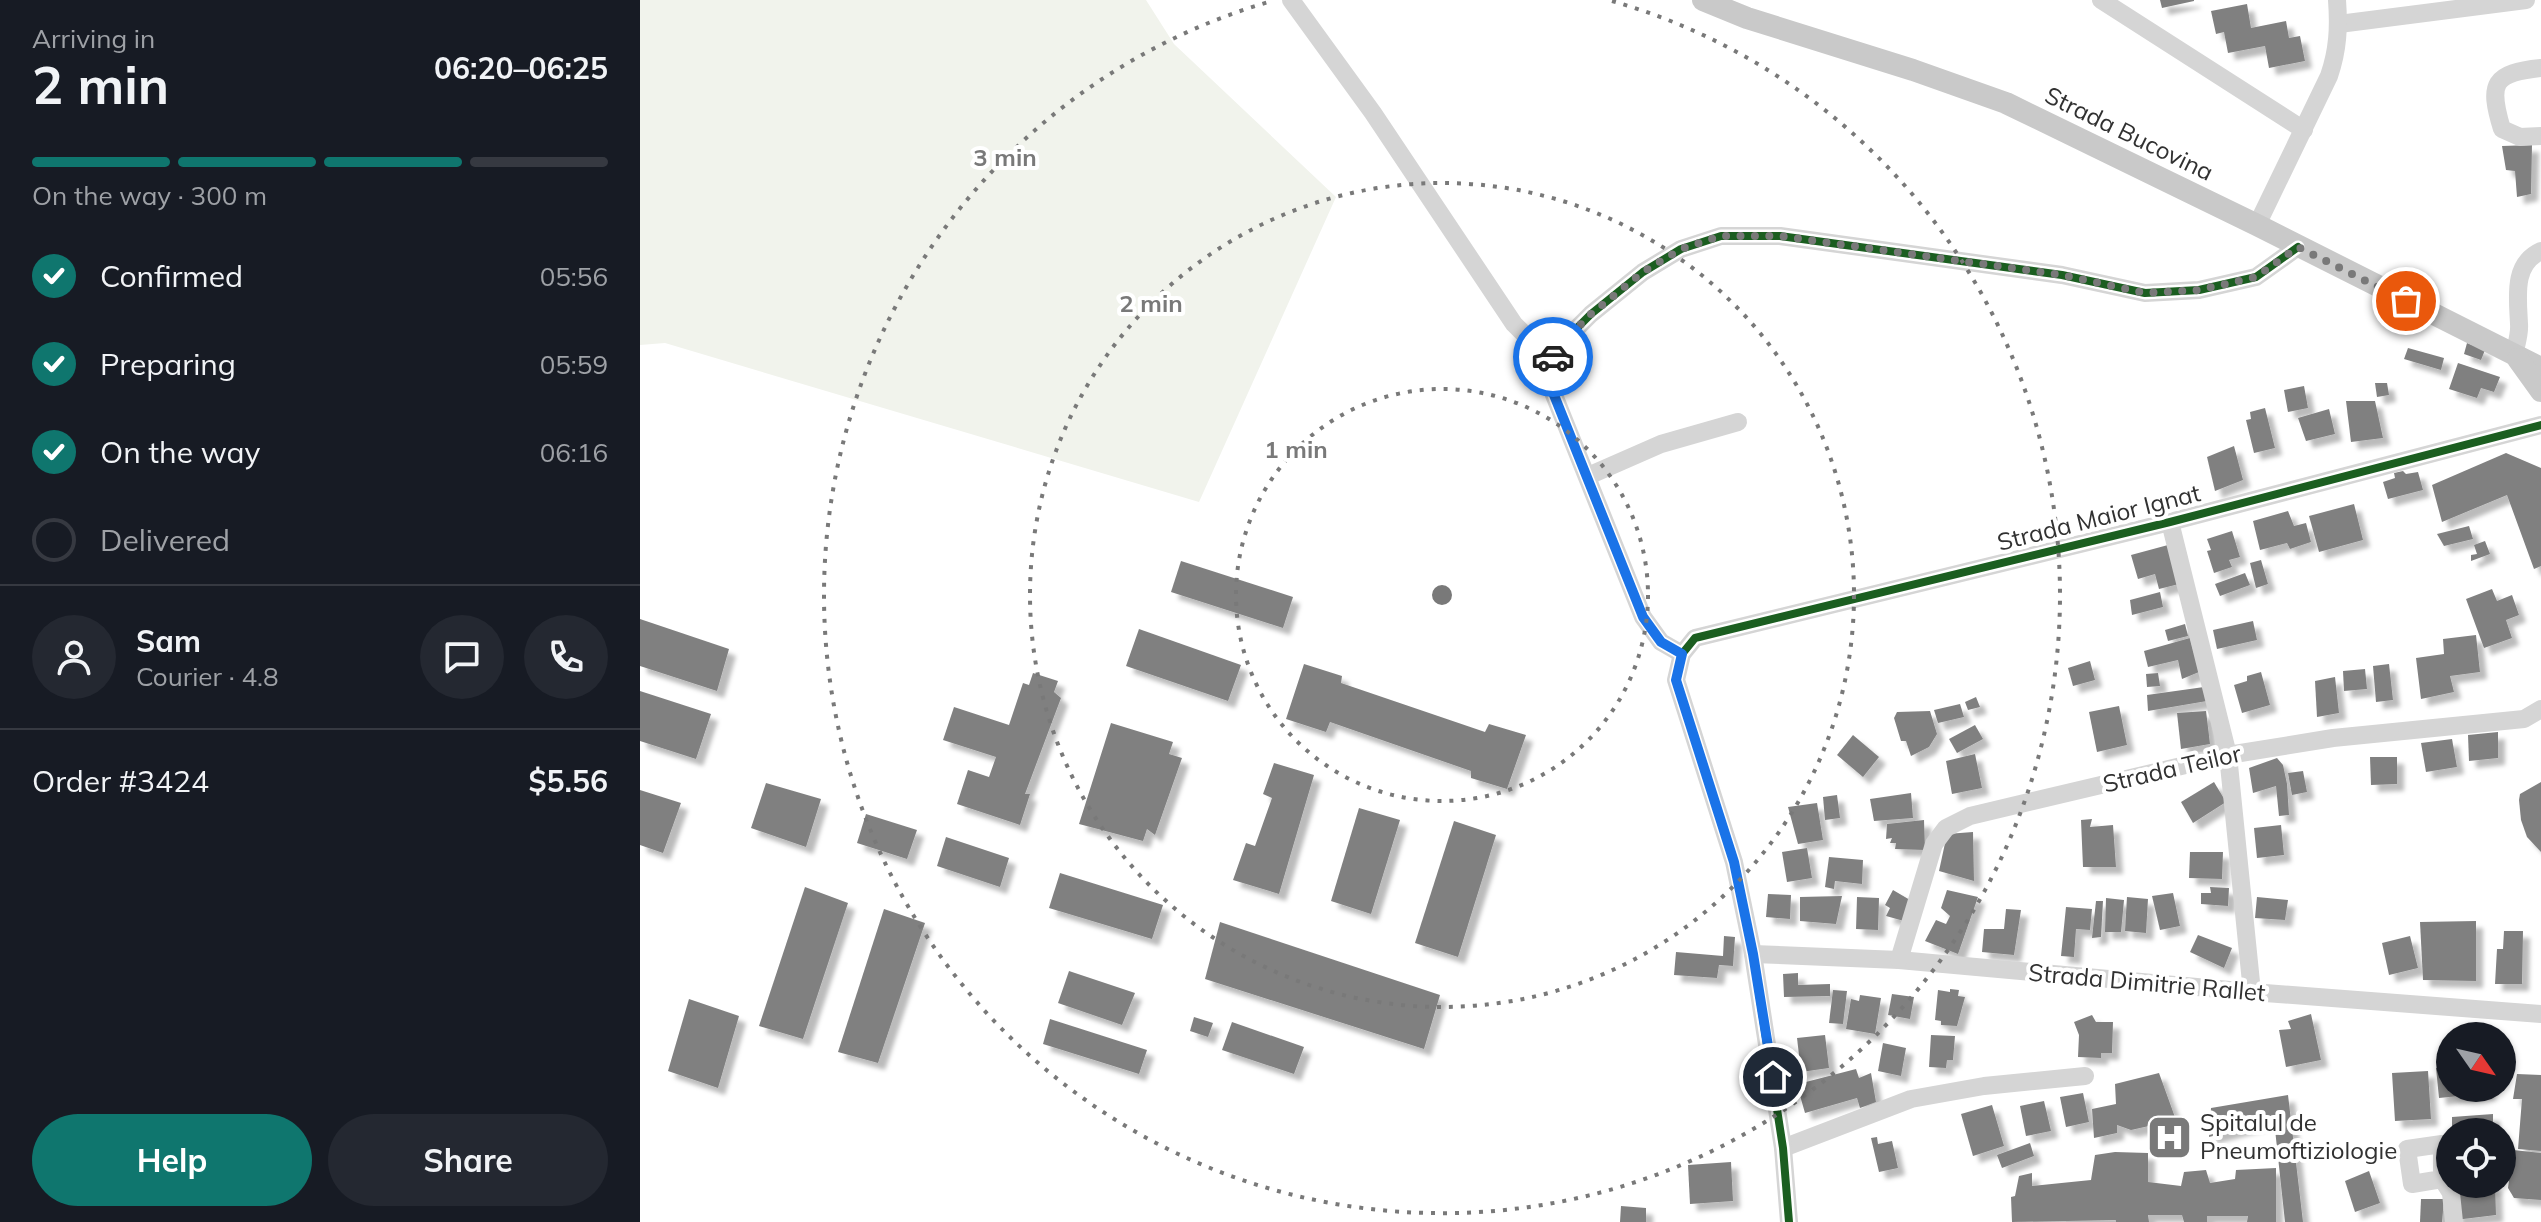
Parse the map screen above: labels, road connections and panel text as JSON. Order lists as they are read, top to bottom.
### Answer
{
  "streets": {
    "main road": ["Strada Bucovina"],
    "street": ["Strada Maior Ignat", "Strada Teilor", "Strada Dimitrie Rallet"]
  },
  "crossings": [
    ["Strada Teilor", "Strada Dimitrie Rallet"]
  ],
  "places": {
    "hospital": ["Spitalul de Pneumoftiziologie"]
  },
  "north": "bottom right",
  "page": {
    "heading": ["2 min", "Arriving in", "06:20–06:25"],
    "panel": [
      "Sam",
      "Courier · 4.8",
      "Order #3424",
      "$5.56"
    ],
    "bar": "On the way · 300 m",
    "list": [
      ["Confirmed", "05:56"],
      ["Preparing", "05:59"],
      ["On the way", "06:16"],
      "Delivered"
    ],
    "buttons": ["Help", "Share"]
  },
  "rings": ["3 min", "2 min", "1 min"]
}
